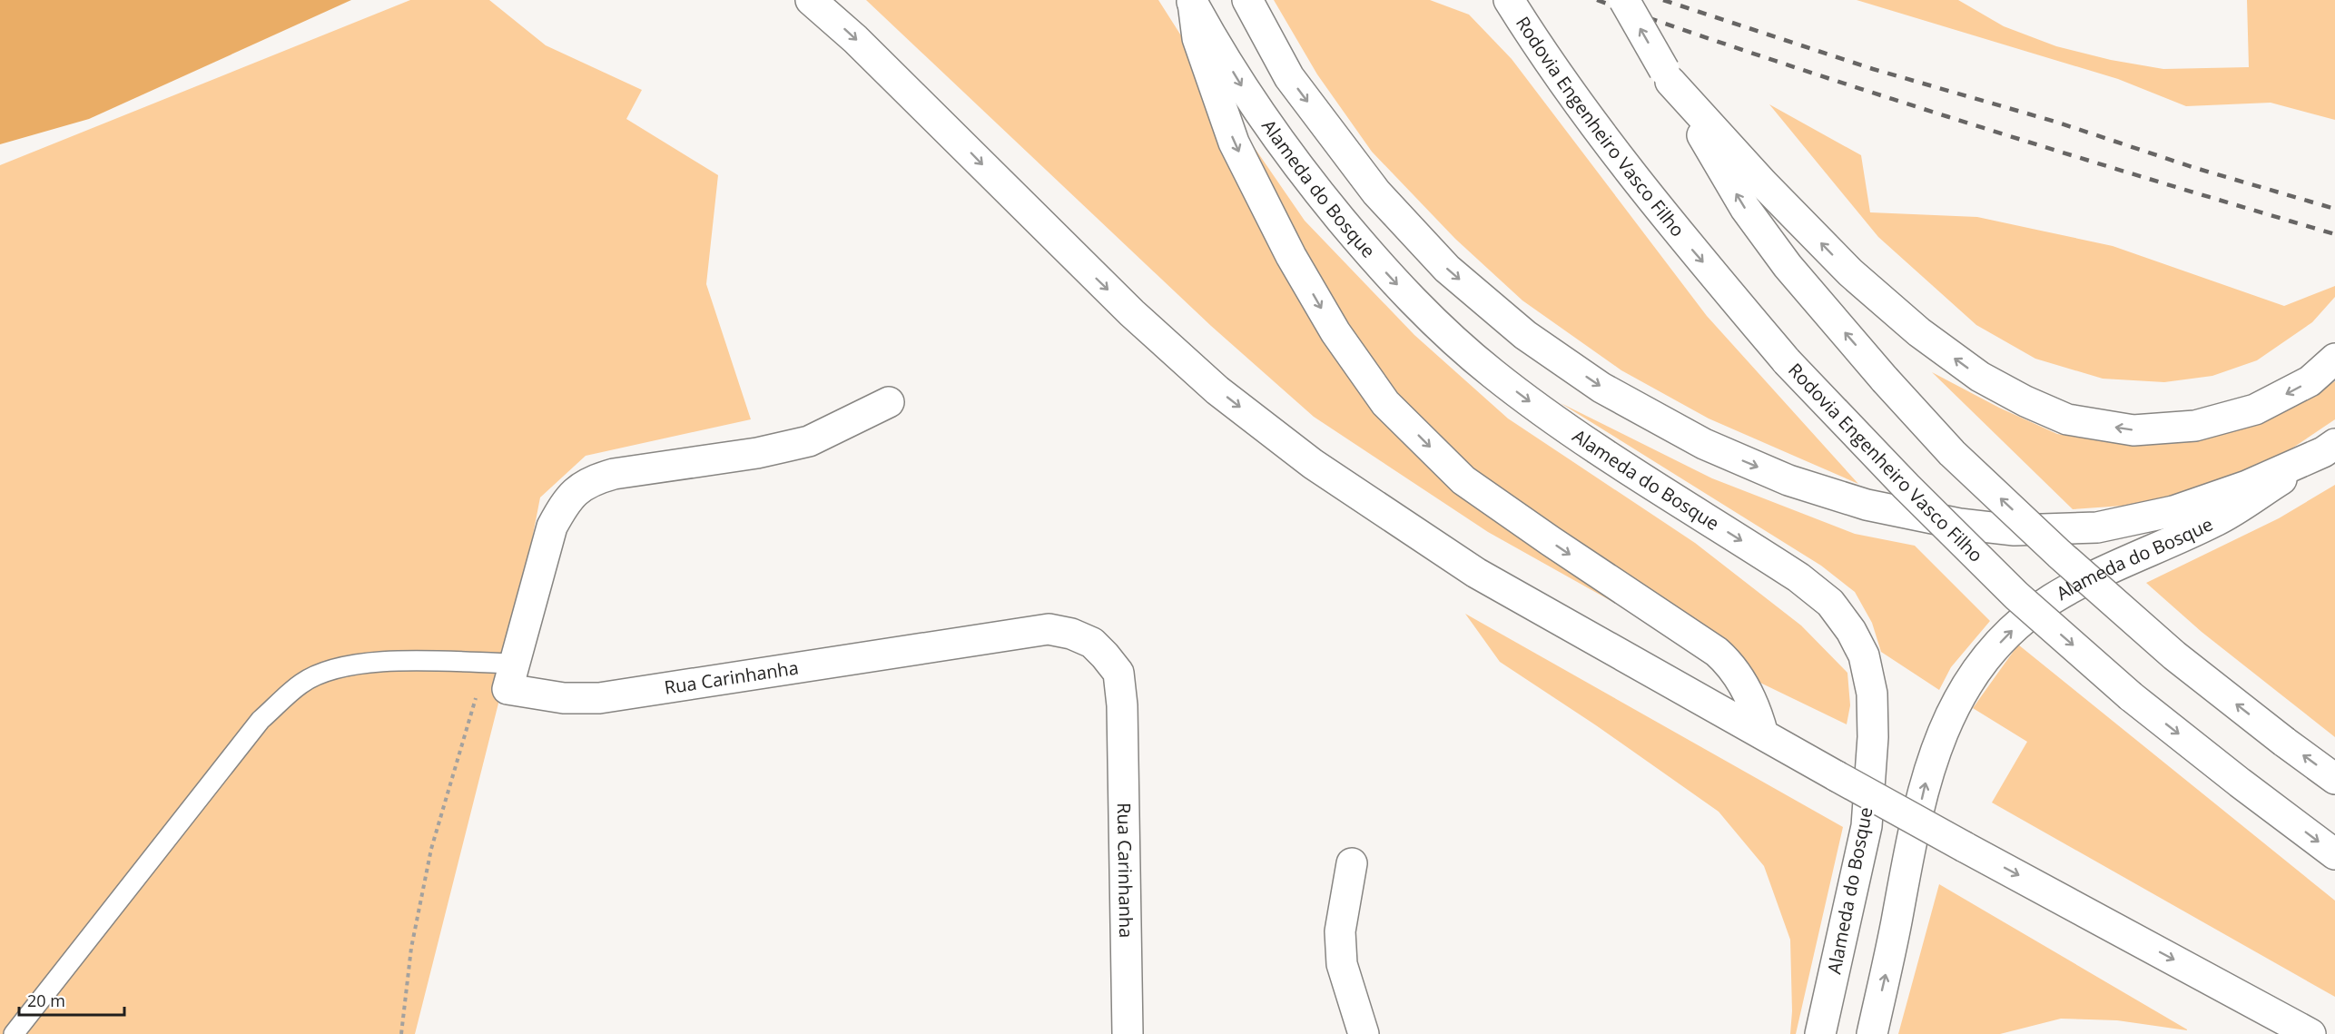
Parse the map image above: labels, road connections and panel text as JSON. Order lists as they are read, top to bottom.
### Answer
{
  "streets": {
    "main road": ["Rodovia Engenheiro Vasco Filho", "Alameda do Bosque", "Rua Carinhanha"]
  },
  "scale_bar": "20 m"
}
